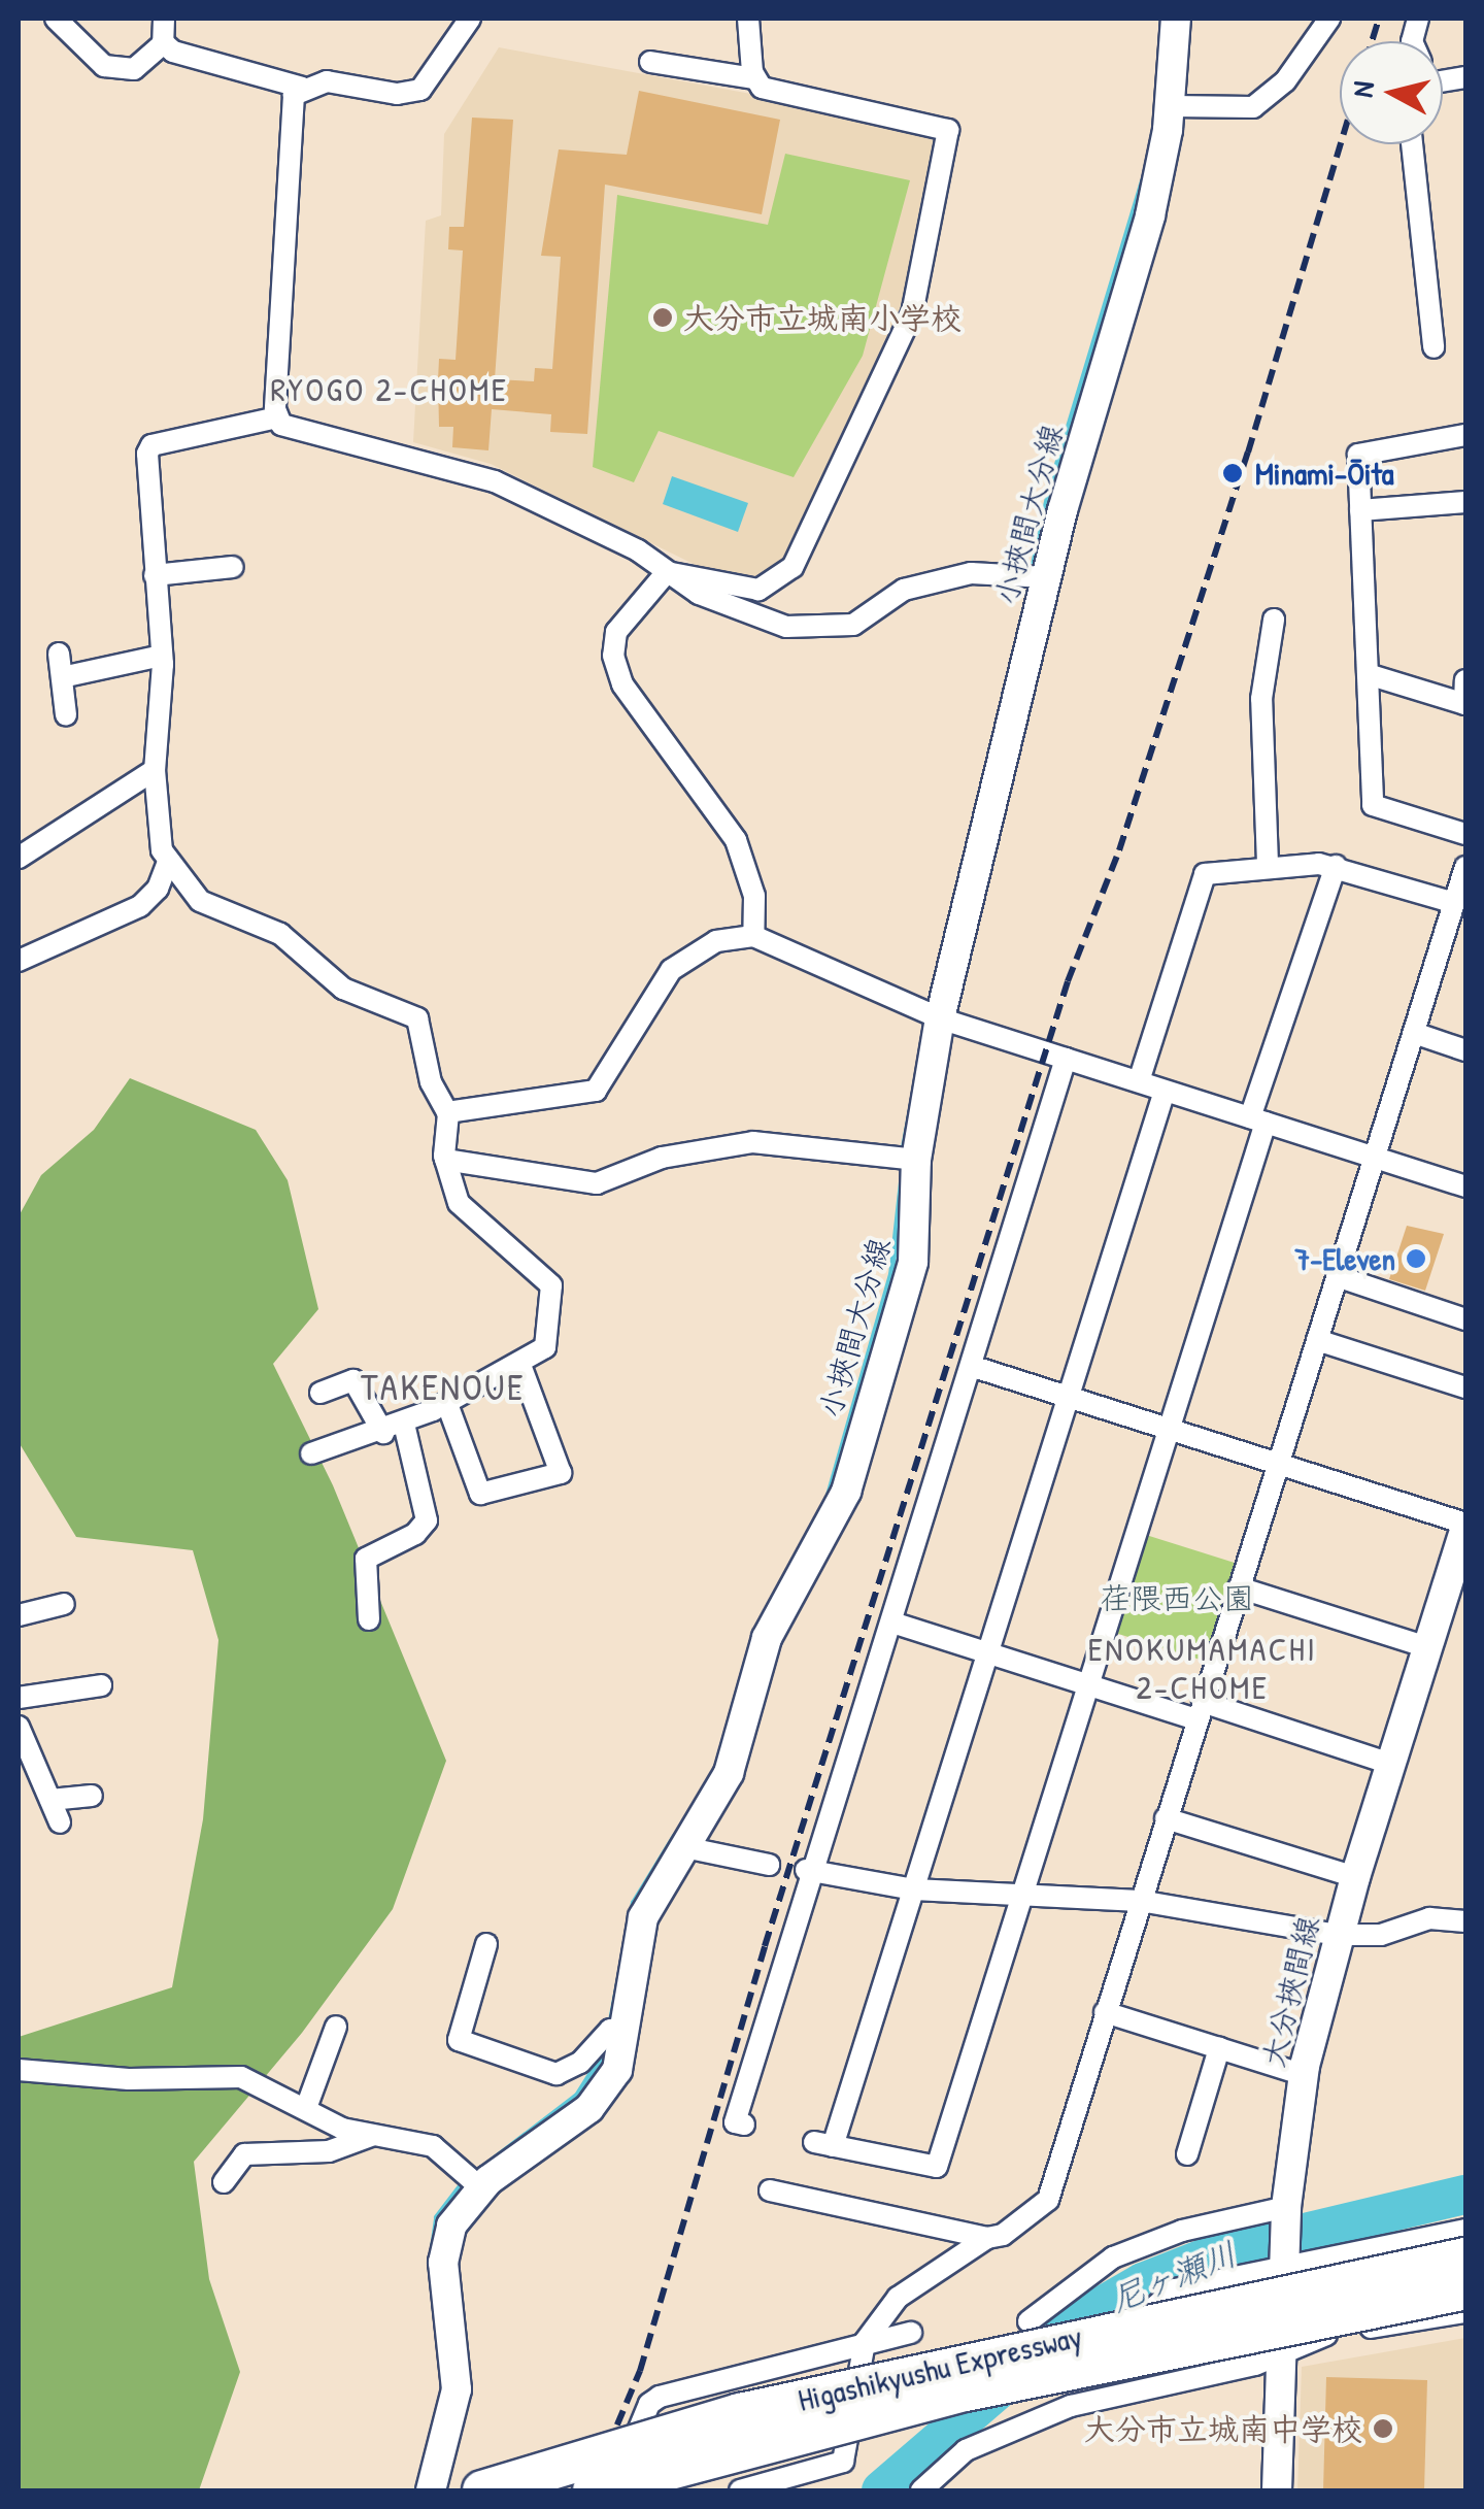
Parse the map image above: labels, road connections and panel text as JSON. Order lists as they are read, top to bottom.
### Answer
{
  "streets": {
    "highway": ["Higashikyushu Expressway"],
    "main road": ["小挾間大分線", "大分挾間線"]
  },
  "districts": ["RYOGO 2-CHOME", "TAKENOUE", "ENOKUMAMACHI 2-CHOME"],
  "water": ["尼ヶ瀬川"],
  "parks": ["荏隈西公園"],
  "places": [
    "大分市立城南小学校",
    "Minami-Ōita",
    "7-Eleven",
    "大分市立城南中学校"
  ],
  "north": "left"
}
